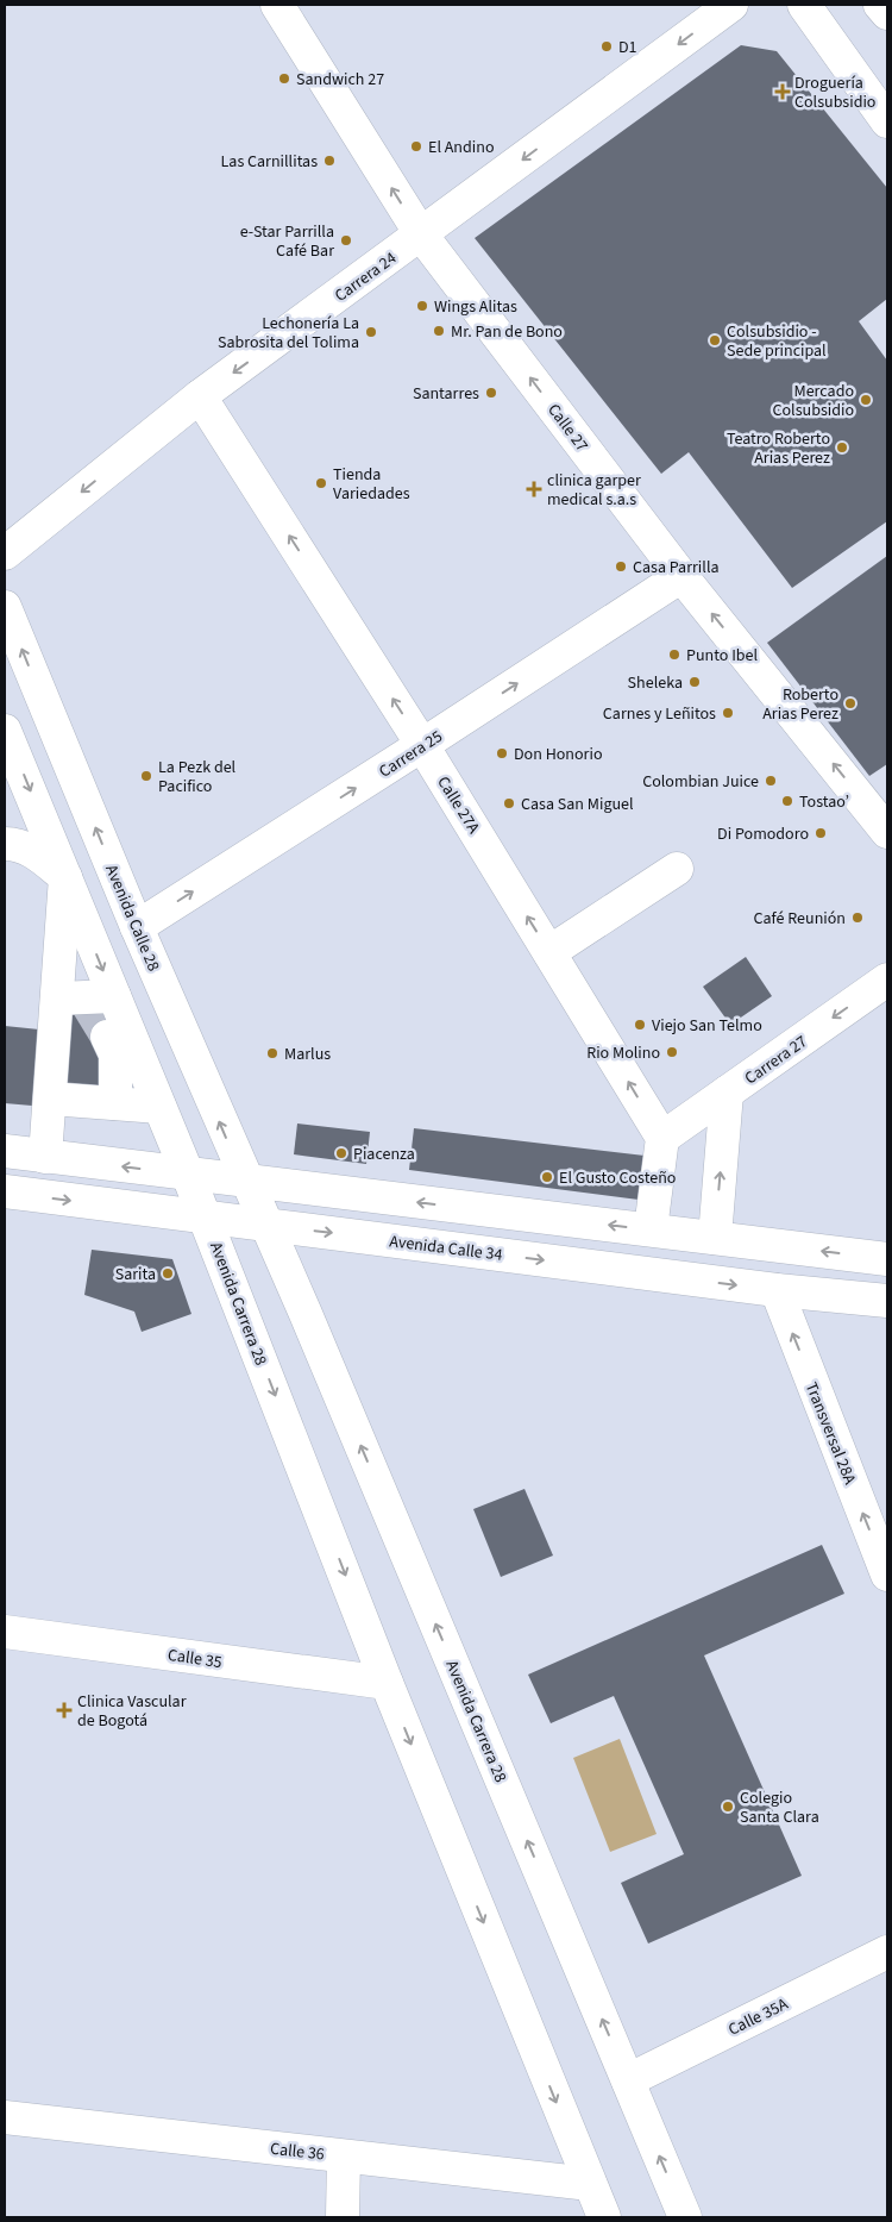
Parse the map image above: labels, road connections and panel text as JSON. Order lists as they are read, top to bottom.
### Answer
{
  "streets": {
    "street": [
      "Carrera 24",
      "Calle 27",
      "Carrera 25",
      "Calle 27A",
      "Avenida Calle 28",
      "Carrera 27",
      "Avenida Calle 34",
      "Avenida Carrera 28",
      "Transversal 28A",
      "Calle 35",
      "Calle 35A",
      "Calle 36"
    ]
  },
  "crossings": [
    ["Carrera 24", "Calle 27"],
    ["Carrera 24", "Calle 27A"],
    ["Calle 27", "Carrera 25"],
    ["Carrera 25", "Calle 27A"],
    ["Carrera 25", "Avenida Calle 28"],
    ["Calle 27A", "Carrera 27"],
    ["Avenida Calle 28", "Avenida Calle 34"],
    ["Avenida Calle 28", "Avenida Carrera 28"],
    ["Avenida Calle 34", "Avenida Carrera 28"],
    ["Avenida Calle 34", "Transversal 28A"],
    ["Avenida Carrera 28", "Calle 35"],
    ["Avenida Carrera 28", "Calle 35A"],
    ["Avenida Carrera 28", "Calle 36"]
  ],
  "one_way": [
    "Carrera 24",
    "Calle 27",
    "Carrera 25",
    "Calle 27A",
    "Transversal 28A"
  ],
  "places": {
    "other": [
      "D1",
      "Sandwich 27",
      "El Andino",
      "Las Carnillitas",
      "e-Star Parrilla Café Bar",
      "Wings Alitas",
      "Mr. Pan de Bono",
      "Lechonería La Sabrosita del Tolima",
      "Colsubsidio - Sede principal",
      "Santarres",
      "Mercado Colsubsidio",
      "Teatro Roberto Arias Perez",
      "Tienda Variedades",
      "Casa Parrilla",
      "Punto Ibel",
      "Sheleka",
      "Roberto Arias Perez",
      "Carnes y Leñitos",
      "Don Honorio",
      "La Pezk del Pacifico",
      "Colombian Juice",
      "Tostao’",
      "Casa San Miguel",
      "Di Pomodoro",
      "Café Reunión",
      "Viejo San Telmo",
      "Rio Molino",
      "Marlus",
      "Piacenza",
      "El Gusto Costeño",
      "Sarita",
      "Colegio Santa Clara"
    ],
    "health": ["Droguería Colsubsidio", "clinica garper medical s.a.s", "Clinica Vascular de Bogotá"]
  }
}
